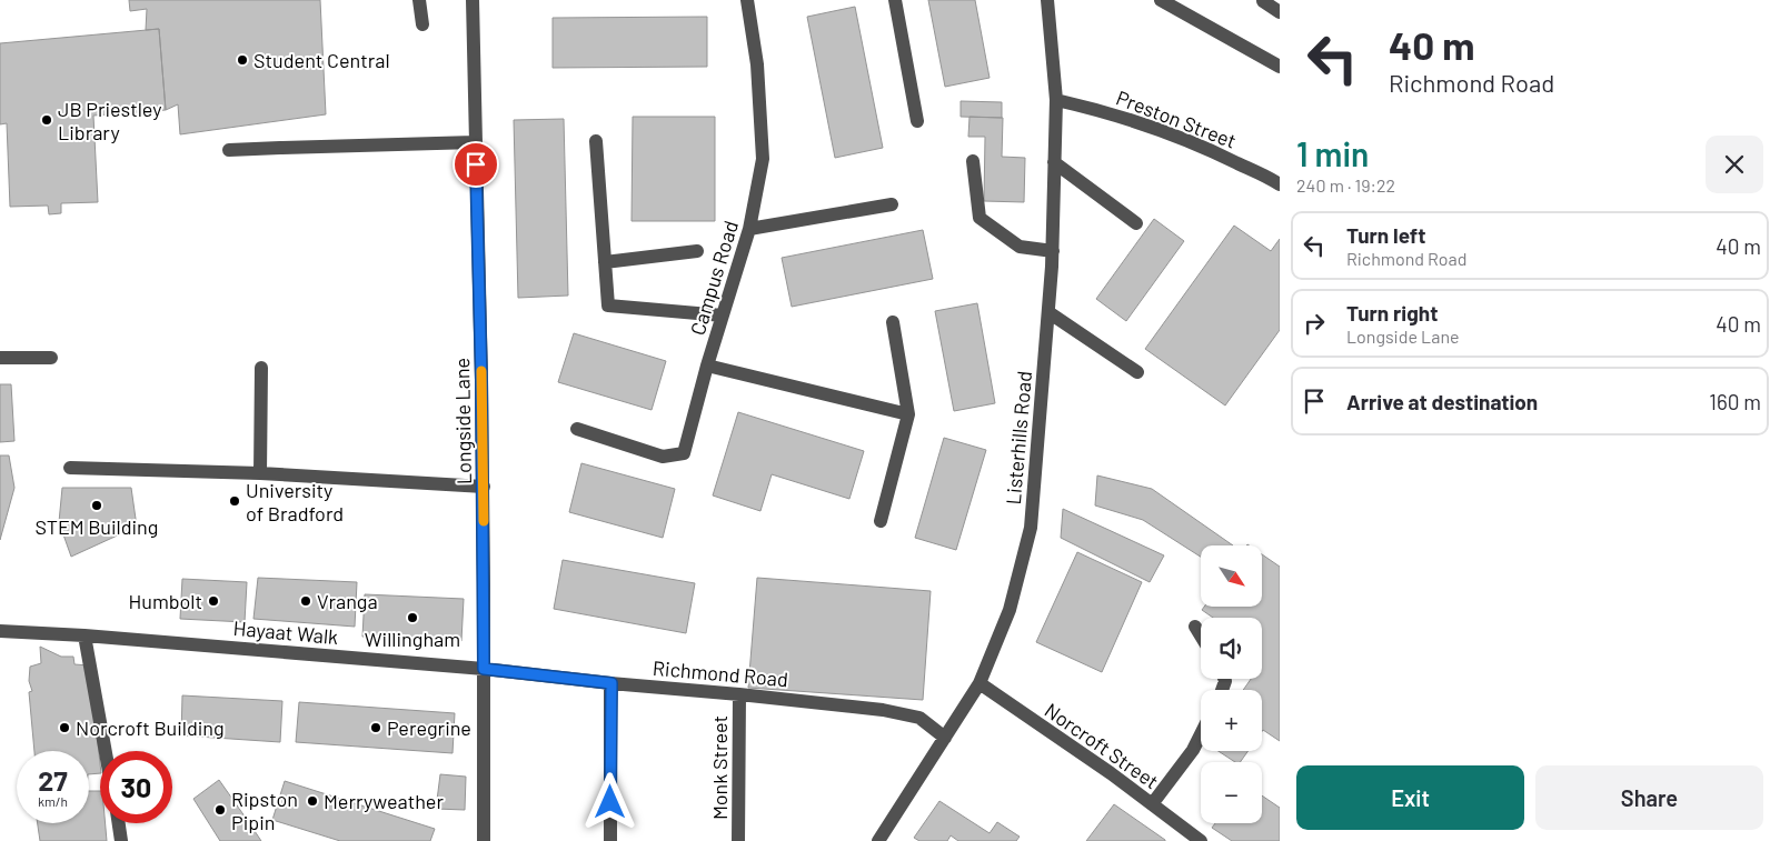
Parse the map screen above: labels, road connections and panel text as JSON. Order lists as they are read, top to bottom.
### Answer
{
  "streets": {
    "street": [
      "Preston Street",
      "Campus Road",
      "Longside Lane",
      "Listerhills Road",
      "Hayaat Walk",
      "Richmond Road",
      "Norcroft Street",
      "Monk Street"
    ]
  },
  "crossings": [
    ["Preston Street", "Listerhills Road"],
    ["Longside Lane", "Hayaat Walk"],
    ["Longside Lane", "Richmond Road"],
    ["Listerhills Road", "Richmond Road"],
    ["Listerhills Road", "Norcroft Street"],
    ["Hayaat Walk", "Richmond Road"],
    ["Richmond Road", "Monk Street"]
  ],
  "places": [
    "Student Central",
    "JB Priestley Library",
    "University of Bradford",
    "STEM Building",
    "Humbolt",
    "Vranga",
    "Willingham",
    "Norcroft Building",
    "Peregrine",
    "Merryweather",
    "Ripston Pipin"
  ],
  "north": "bottom right",
  "page": {
    "turn": ["40 m", "Richmond Road"],
    "heading": ["1 min", "240 m · 19:22"],
    "list": [
      {
        "name": "Turn left",
        "note": "Richmond Road",
        "value": "40 m"
      },
      {
        "name": "Turn right",
        "note": "Longside Lane",
        "value": "40 m"
      },
      {
        "name": "Arrive at destination",
        "value": "160 m"
      }
    ],
    "map_buttons": ["+", "−"],
    "speed": "27 km/h",
    "limit": "30",
    "buttons": ["Exit", "Share"]
  }
}
